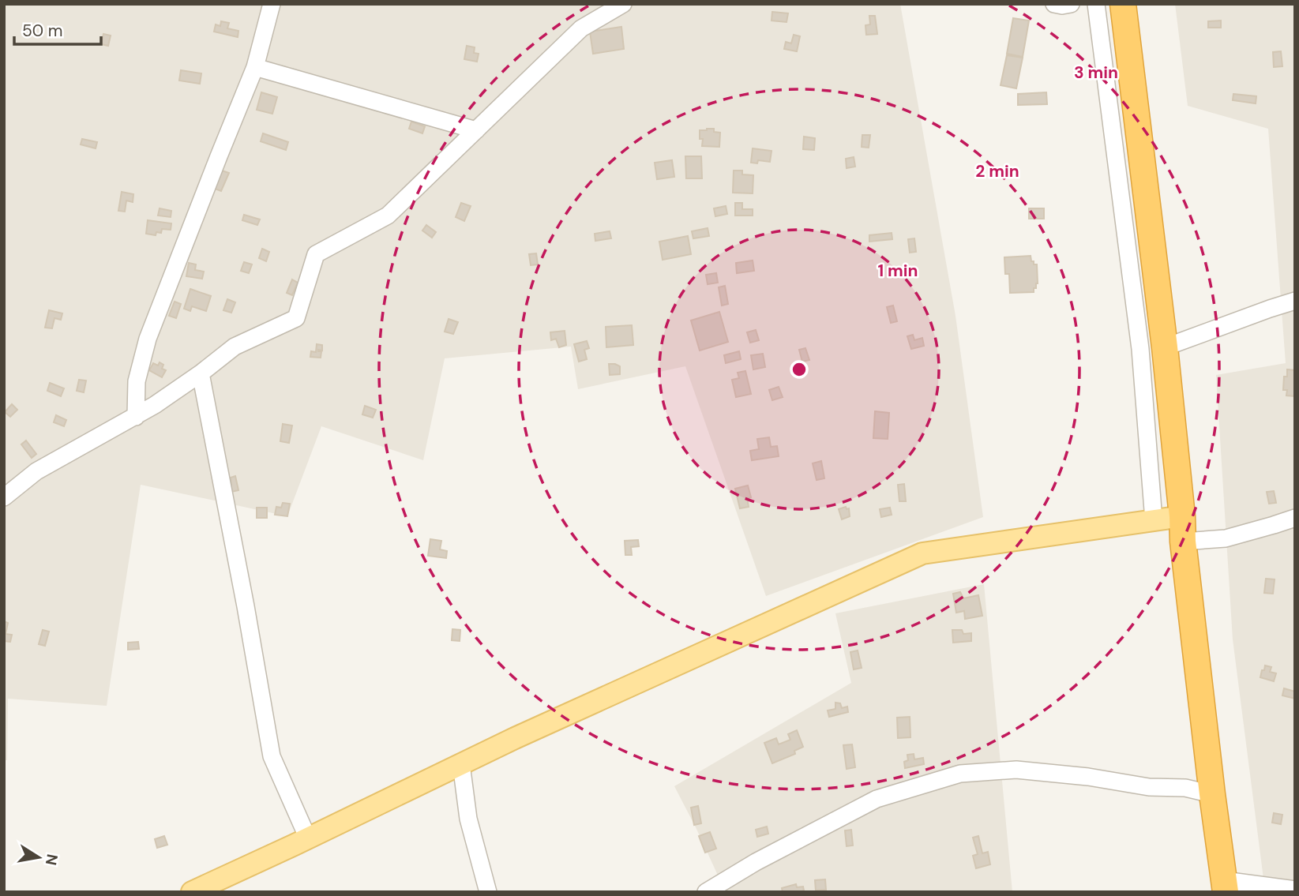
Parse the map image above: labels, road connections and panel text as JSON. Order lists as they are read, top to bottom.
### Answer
{
  "scale_bar": "50 m",
  "north": "right",
  "rings": ["3 min", "2 min", "1 min"]
}
